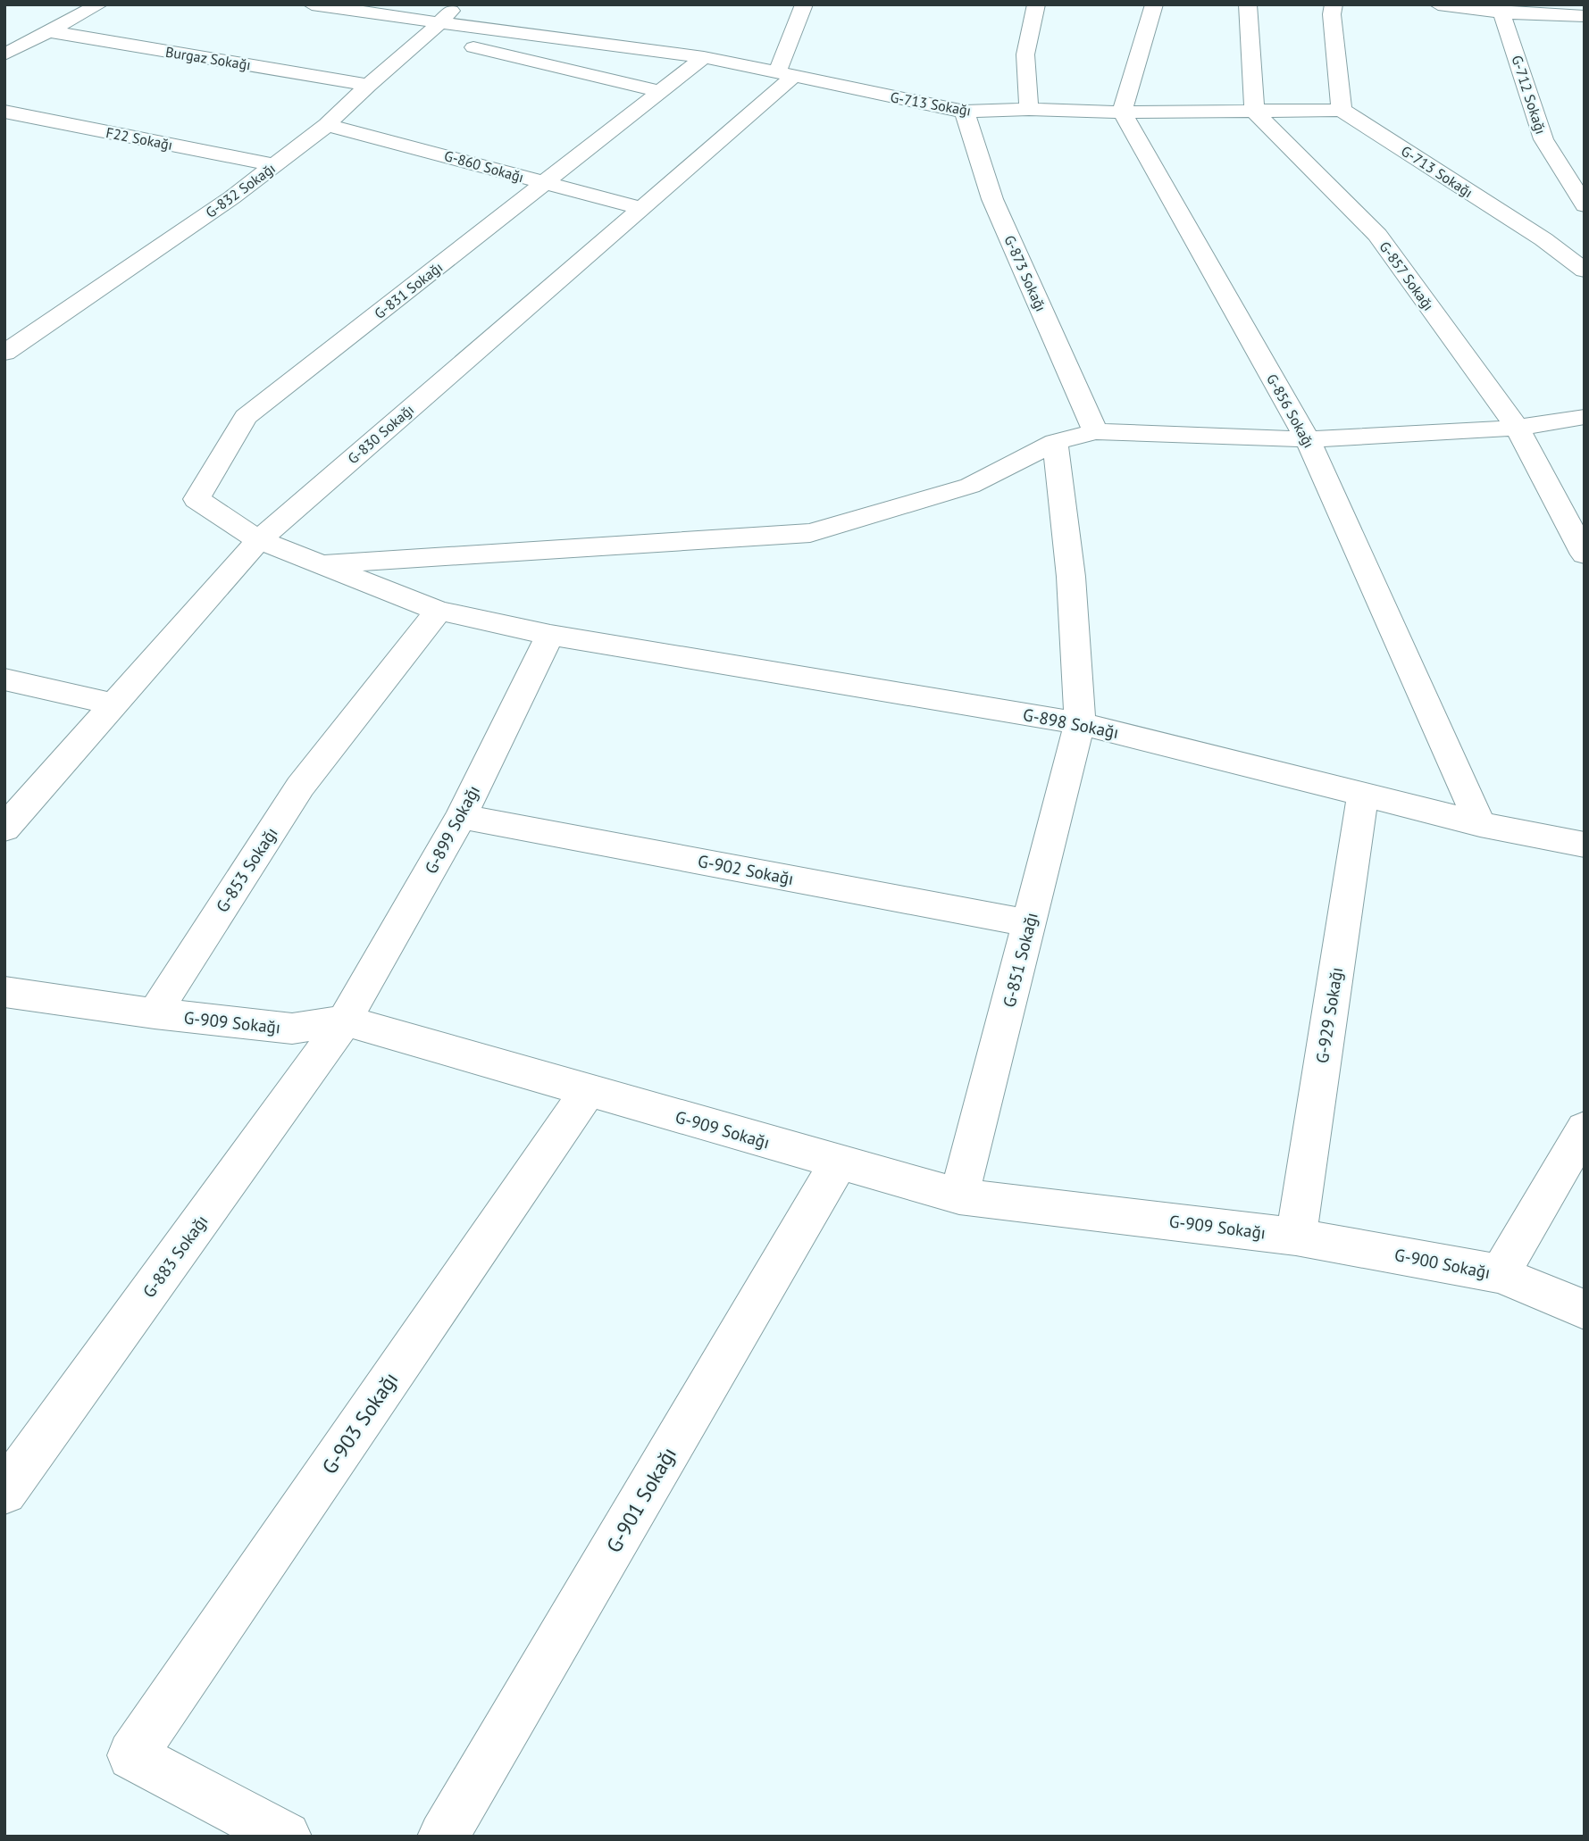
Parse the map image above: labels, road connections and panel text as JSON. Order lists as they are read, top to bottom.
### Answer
{
  "streets": {
    "street": [
      "Burgaz Sokağı",
      "G-712 Sokağı",
      "G-713 Sokağı",
      "F22 Sokağı",
      "G-860 Sokağı",
      "G-832 Sokağı",
      "G-873 Sokağı",
      "G-857 Sokağı",
      "G-831 Sokağı",
      "G-856 Sokağı",
      "G-830 Sokağı",
      "G-898 Sokağı",
      "G-899 Sokağı",
      "G-853 Sokağı",
      "G-902 Sokağı",
      "G-851 Sokağı",
      "G-929 Sokağı",
      "G-909 Sokağı",
      "G-883 Sokağı",
      "G-900 Sokağı",
      "G-903 Sokağı",
      "G-901 Sokağı"
    ]
  },
  "crossings": [
    ["Burgaz Sokağı", "G-832 Sokağı"],
    ["G-713 Sokağı", "G-832 Sokağı"],
    ["G-713 Sokağı", "G-873 Sokağı"],
    ["G-713 Sokağı", "G-857 Sokağı"],
    ["G-713 Sokağı", "G-831 Sokağı"],
    ["G-713 Sokağı", "G-856 Sokağı"],
    ["G-713 Sokağı", "G-830 Sokağı"],
    ["F22 Sokağı", "G-832 Sokağı"],
    ["G-860 Sokağı", "G-832 Sokağı"],
    ["G-860 Sokağı", "G-831 Sokağı"],
    ["G-860 Sokağı", "G-830 Sokağı"],
    ["G-831 Sokağı", "G-830 Sokağı"],
    ["G-831 Sokağı", "G-898 Sokağı"],
    ["G-856 Sokağı", "G-898 Sokağı"],
    ["G-830 Sokağı", "G-898 Sokağı"],
    ["G-898 Sokağı", "G-899 Sokağı"],
    ["G-898 Sokağı", "G-853 Sokağı"],
    ["G-898 Sokağı", "G-851 Sokağı"],
    ["G-898 Sokağı", "G-929 Sokağı"],
    ["G-899 Sokağı", "G-902 Sokağı"],
    ["G-899 Sokağı", "G-909 Sokağı"],
    ["G-899 Sokağı", "G-883 Sokağı"],
    ["G-853 Sokağı", "G-909 Sokağı"],
    ["G-902 Sokağı", "G-851 Sokağı"],
    ["G-851 Sokağı", "G-909 Sokağı"],
    ["G-929 Sokağı", "G-909 Sokağı"],
    ["G-929 Sokağı", "G-900 Sokağı"],
    ["G-909 Sokağı", "G-883 Sokağı"],
    ["G-909 Sokağı", "G-900 Sokağı"],
    ["G-909 Sokağı", "G-903 Sokağı"],
    ["G-909 Sokağı", "G-901 Sokağı"]
  ]
}
